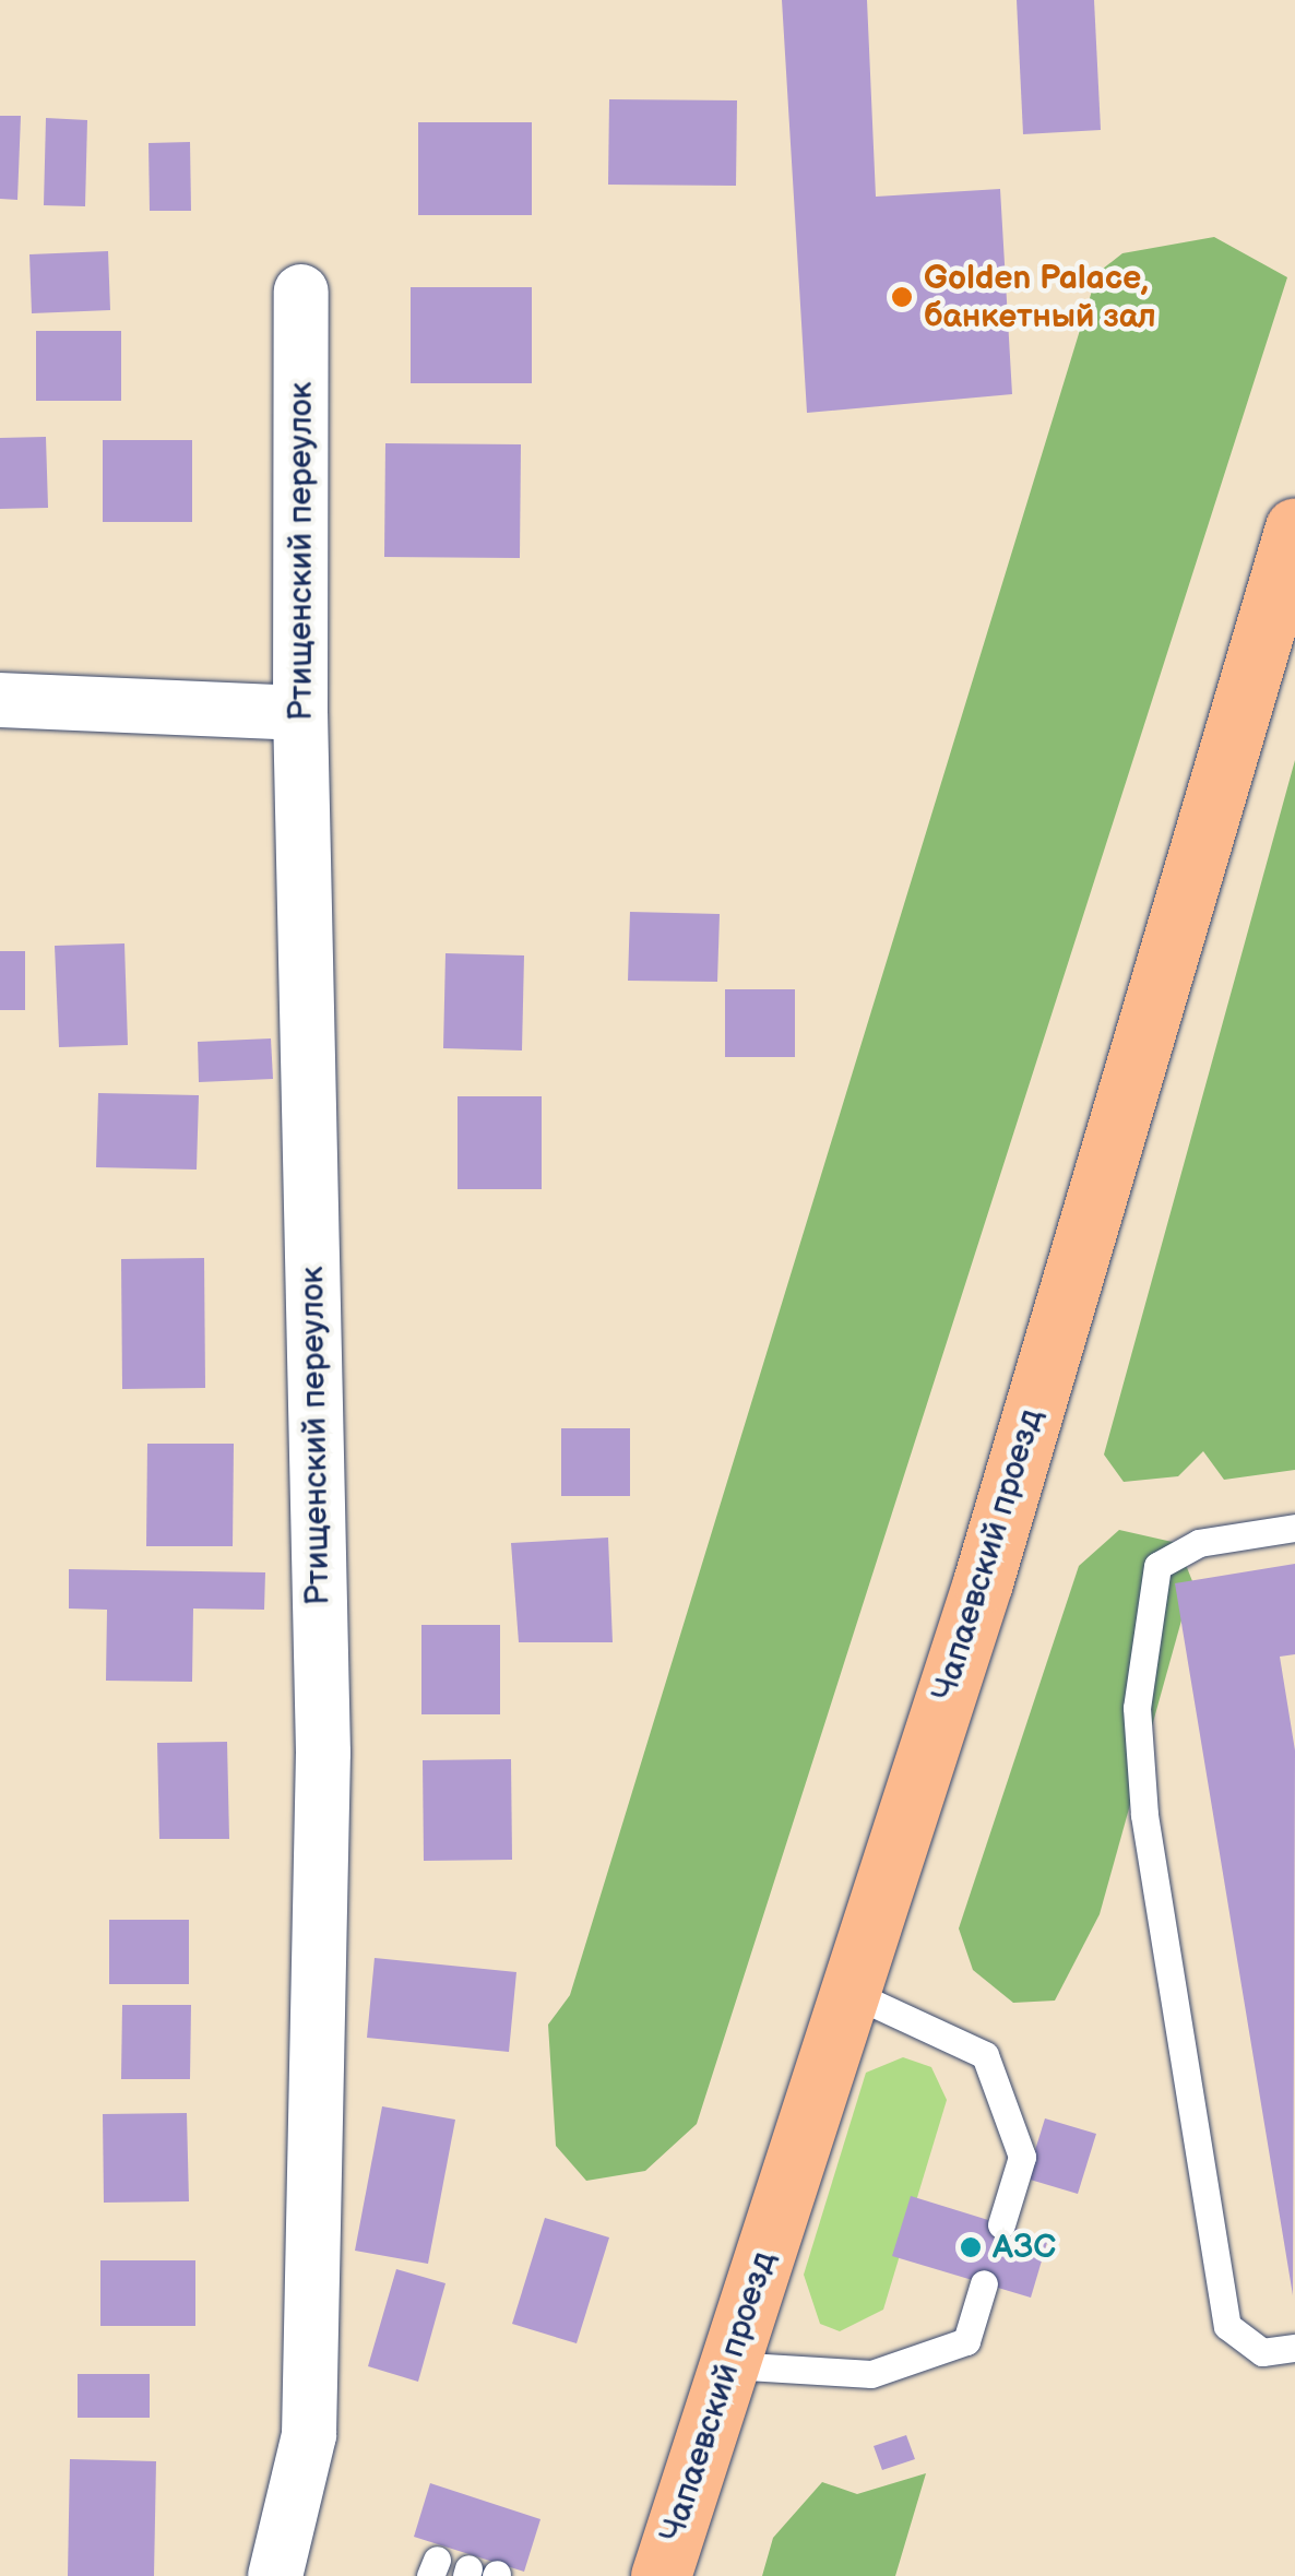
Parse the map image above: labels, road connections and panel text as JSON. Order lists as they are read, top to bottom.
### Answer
{
  "streets": {
    "main road": ["Чапаевский проезд"],
    "street": ["Ртищенский переулок"]
  },
  "places": ["Golden Palace, банкетный зал", "АЗС"]
}
